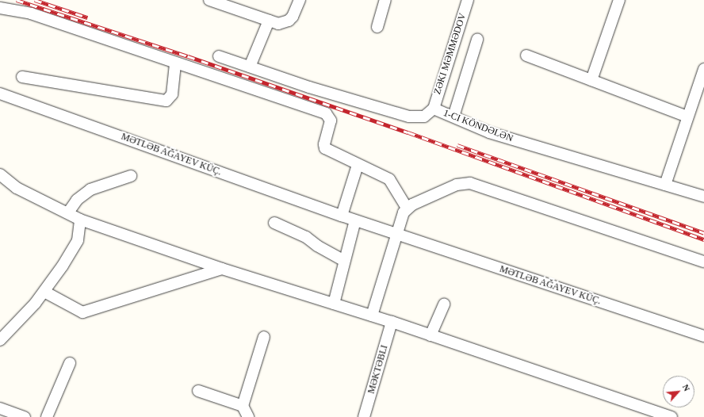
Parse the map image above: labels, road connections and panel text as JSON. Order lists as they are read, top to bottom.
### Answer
{
  "streets": {
    "street": [
      "ZƏKI MƏMMƏDOV",
      "1-CI KÖNDƏLƏN",
      "MƏTLƏB AĞAYEV KÜÇ.",
      "MƏKTƏBLI"
    ]
  },
  "crossings": [
    ["ZƏKI MƏMMƏDOV", "1-CI KÖNDƏLƏN"]
  ],
  "north": "top right"
}
